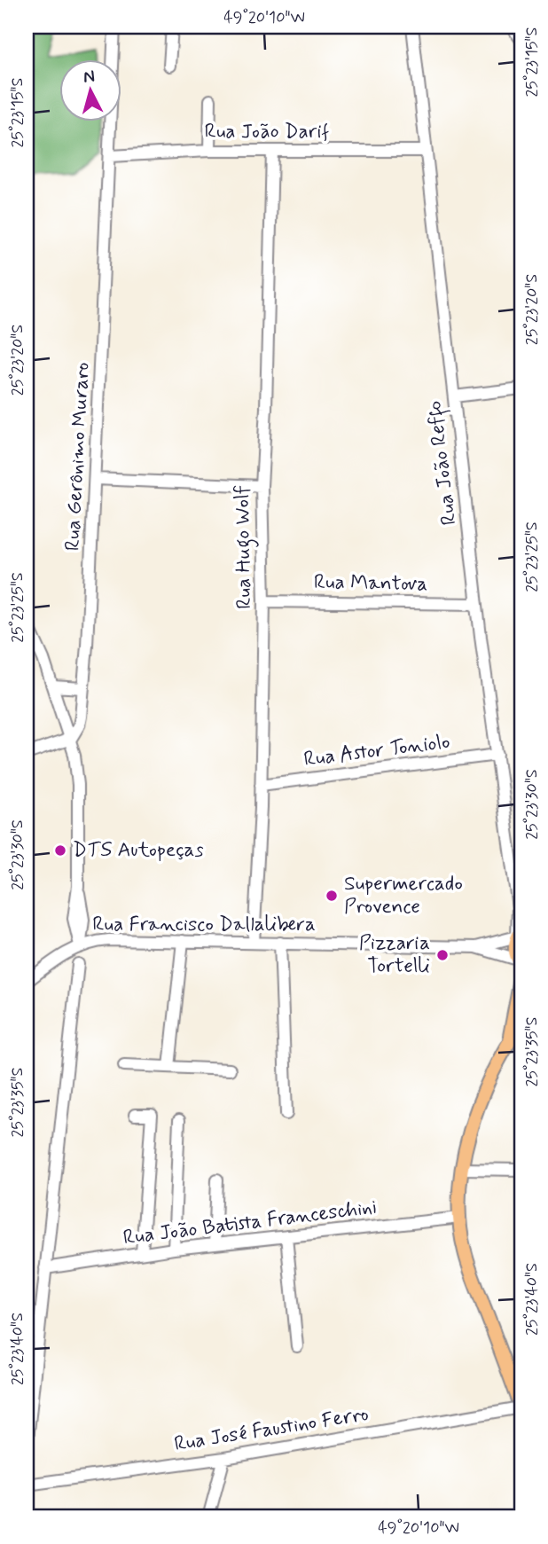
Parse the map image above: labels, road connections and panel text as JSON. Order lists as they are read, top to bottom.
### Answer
{
  "streets": {
    "street": [
      "Rua João Darif",
      "Rua Gerônimo Muraro",
      "Rua João Reffo",
      "Rua Hugo Wolf",
      "Rua Mantova",
      "Rua Astor Toniolo",
      "Rua Francisco Dallalibera",
      "Rua João Batista Franceschini",
      "Rua José Faustino Ferro"
    ]
  },
  "crossings": [
    ["Rua João Darif", "Rua Gerônimo Muraro"],
    ["Rua João Darif", "Rua João Reffo"],
    ["Rua João Darif", "Rua Hugo Wolf"],
    ["Rua Gerônimo Muraro", "Rua Francisco Dallalibera"],
    ["Rua João Reffo", "Rua Mantova"],
    ["Rua João Reffo", "Rua Astor Toniolo"],
    ["Rua João Reffo", "Rua Francisco Dallalibera"],
    ["Rua Hugo Wolf", "Rua Mantova"],
    ["Rua Hugo Wolf", "Rua Astor Toniolo"],
    ["Rua Hugo Wolf", "Rua Francisco Dallalibera"]
  ],
  "places": ["DTS Autopeças", "Supermercado Provence", "Pizzaria Tortelli"],
  "north": "top",
  "coordinates": [
    "49°20'10\"W",
    "25°23'15\"S",
    "25°23'20\"S",
    "25°23'25\"S",
    "25°23'30\"S",
    "25°23'35\"S",
    "25°23'40\"S"
  ]
}
